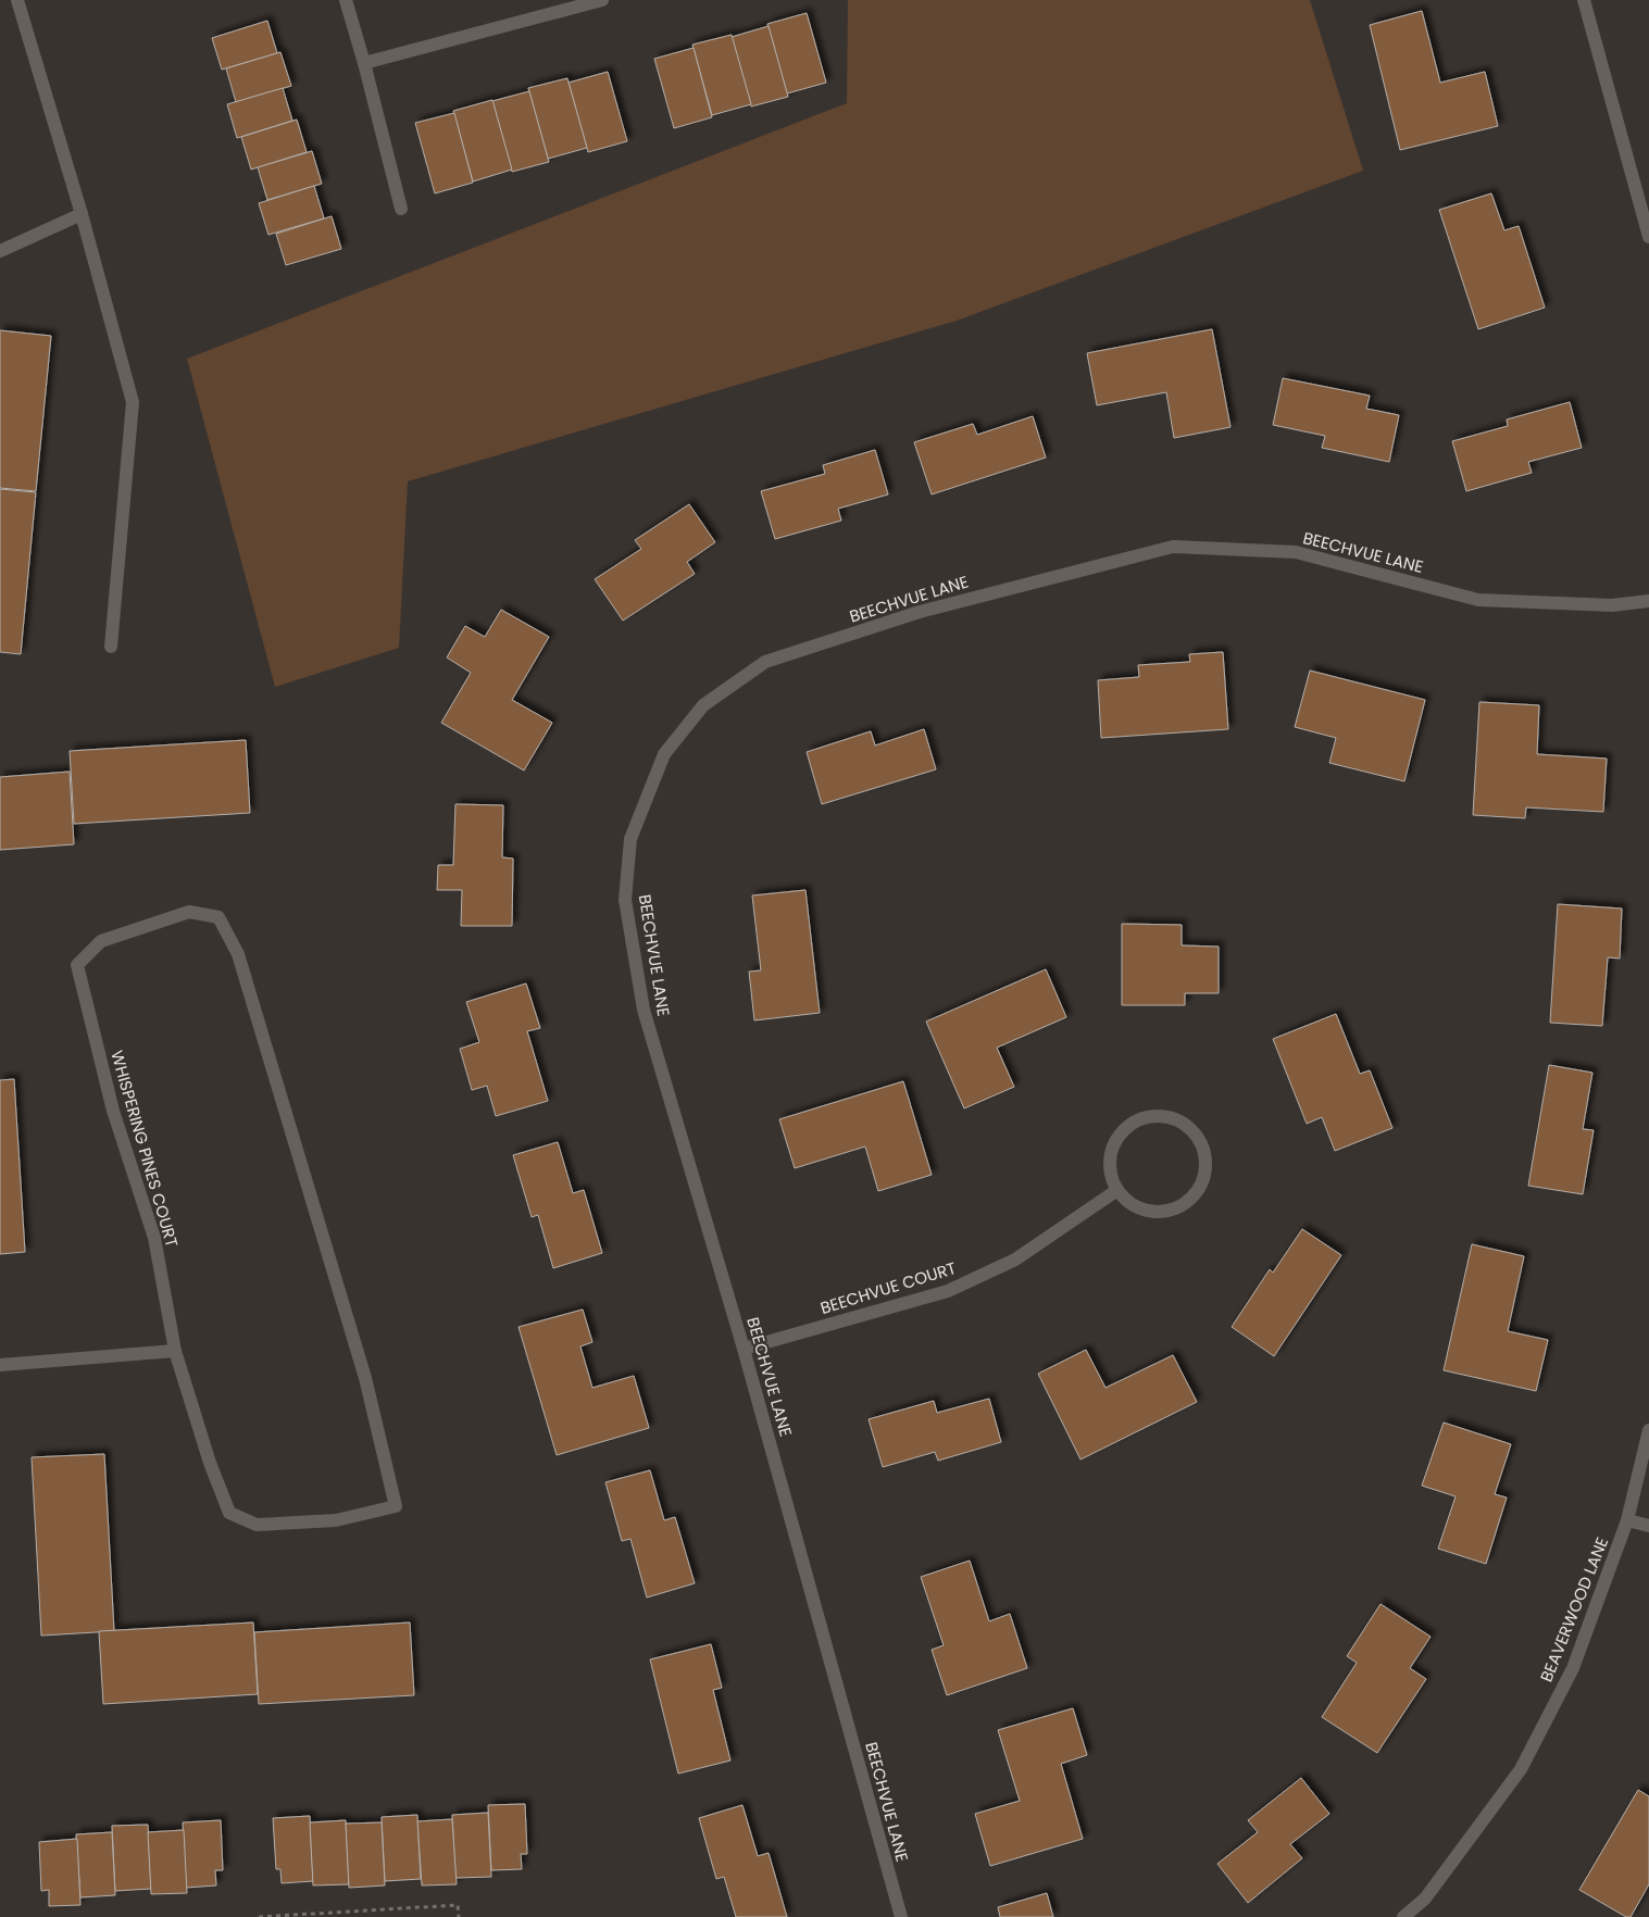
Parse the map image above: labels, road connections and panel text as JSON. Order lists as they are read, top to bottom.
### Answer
{
  "streets": {
    "street": [
      "BEECHVUE LANE",
      "WHISPERING PINES COURT",
      "BEECHVUE COURT",
      "BEAVERWOOD LANE"
    ]
  },
  "crossings": [
    ["BEECHVUE LANE", "BEECHVUE COURT"]
  ]
}
